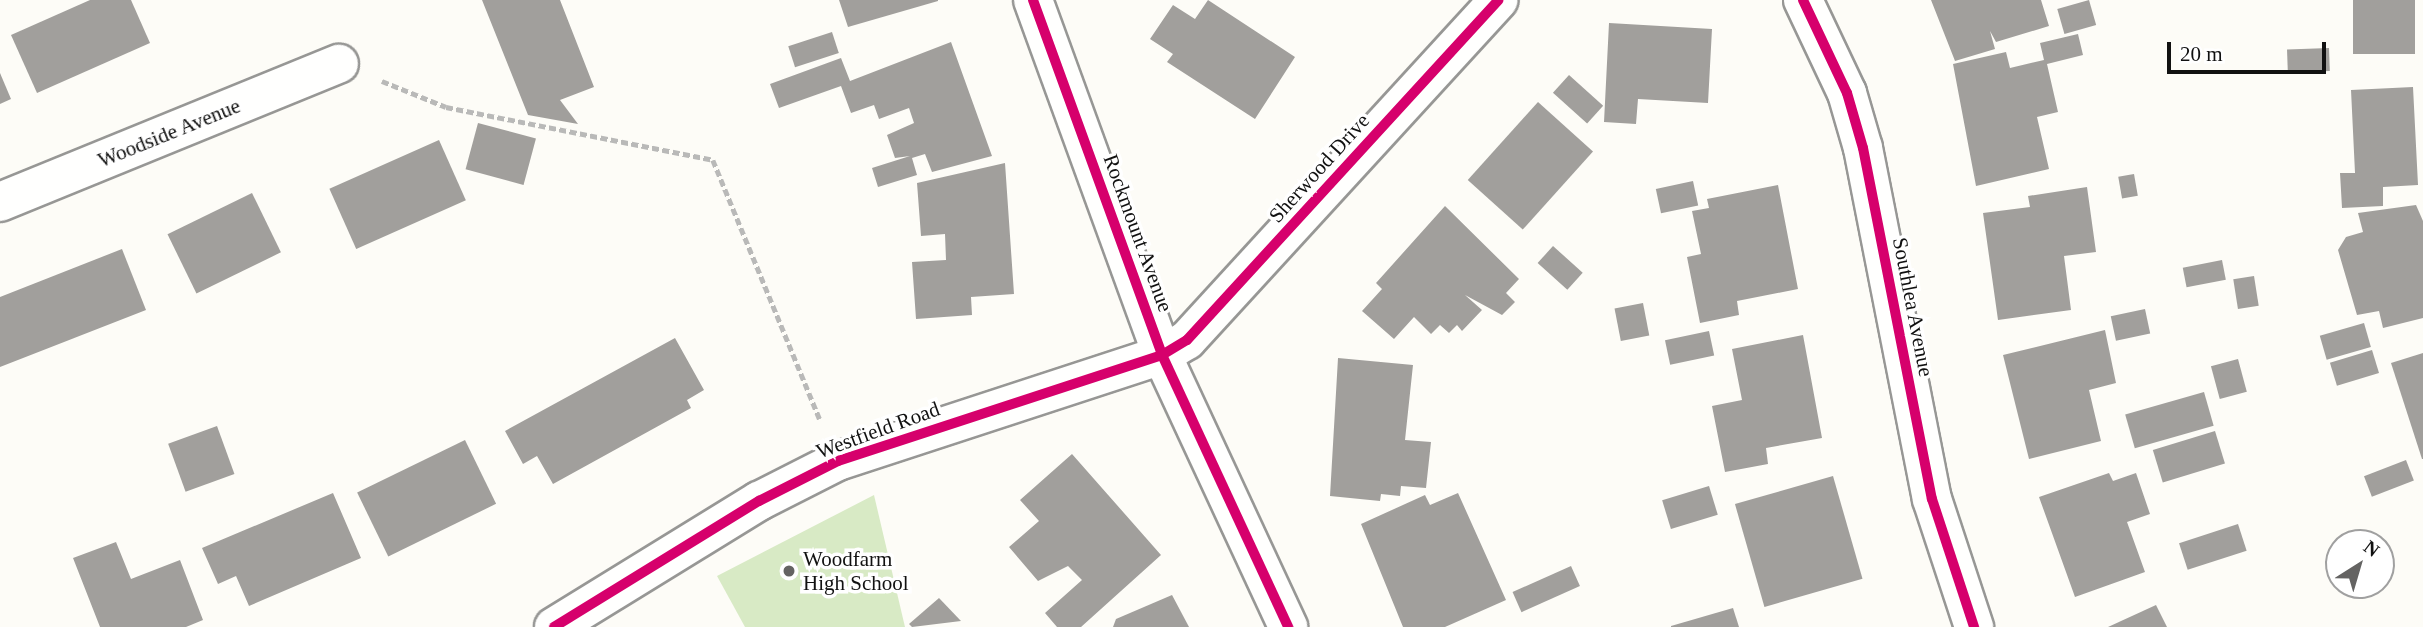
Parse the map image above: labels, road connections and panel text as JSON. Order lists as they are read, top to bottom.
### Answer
{
  "streets": {
    "street": [
      "Woodside Avenue",
      "Sherwood Drive",
      "Rockmount Avenue",
      "Southlea Avenue",
      "Westfield Road"
    ]
  },
  "crossings": [
    ["Sherwood Drive", "Rockmount Avenue"],
    ["Sherwood Drive", "Westfield Road"],
    ["Rockmount Avenue", "Westfield Road"]
  ],
  "places": ["Woodfarm High School"],
  "scale_bar": "20 m",
  "north": "top right"
}
